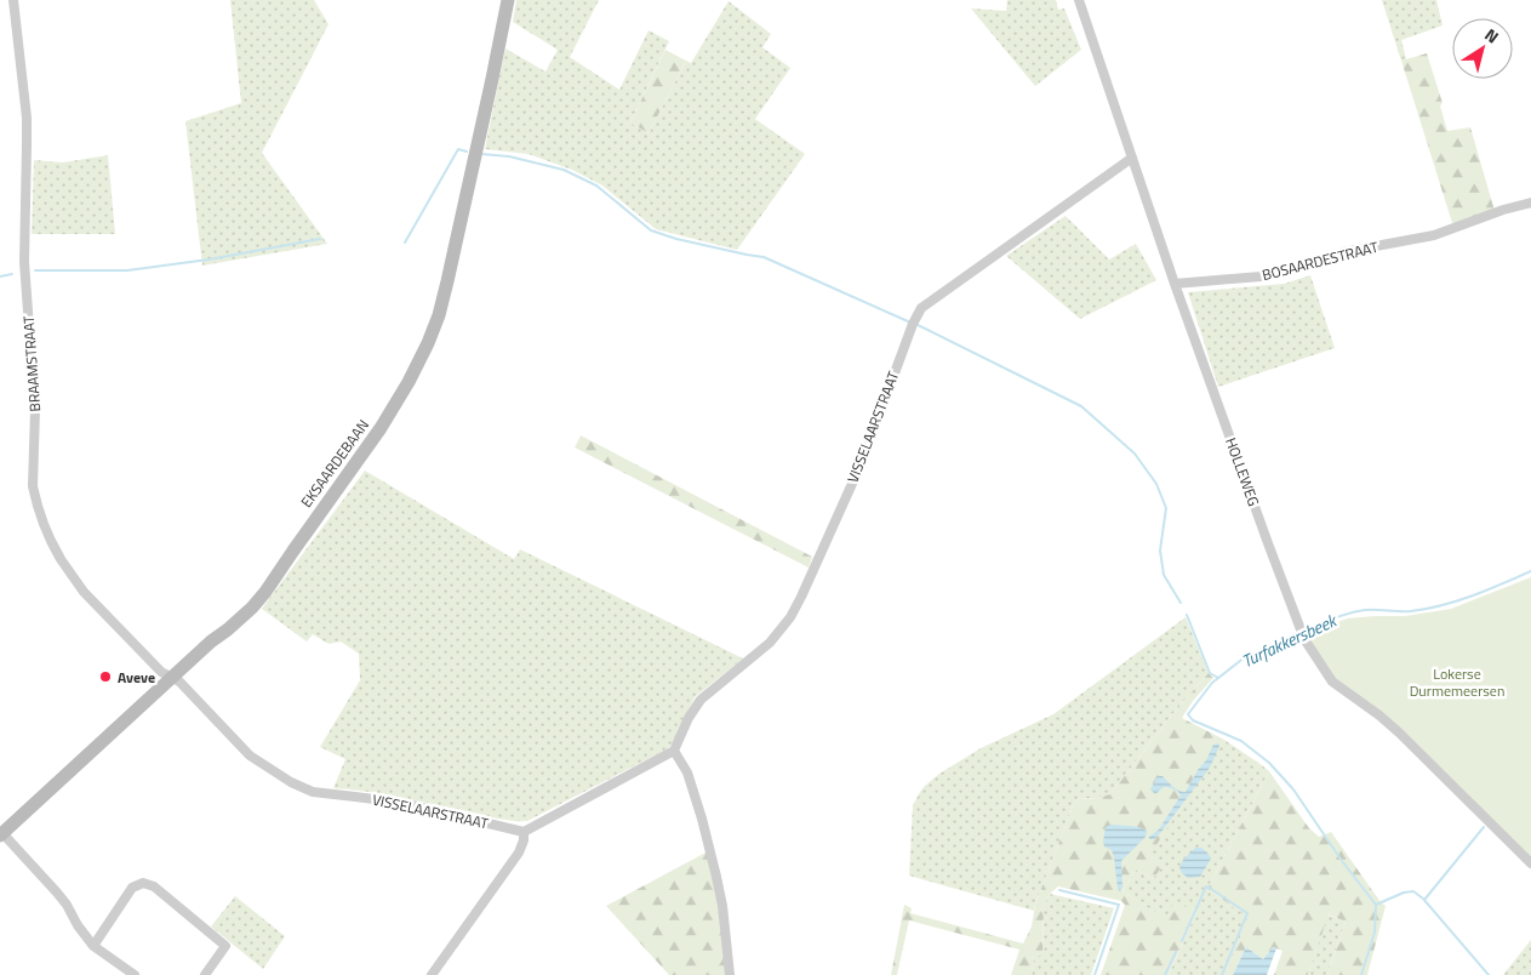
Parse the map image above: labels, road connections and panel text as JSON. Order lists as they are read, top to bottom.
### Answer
{
  "streets": {
    "main road": ["EKSAARDEBAAN"],
    "street": [
      "BOSAARDESTRAAT",
      "BRAAMSTRAAT",
      "VISSELAARSTRAAT",
      "HOLLEWEG"
    ]
  },
  "crossings": [
    ["BOSAARDESTRAAT", "HOLLEWEG"],
    ["BRAAMSTRAAT", "VISSELAARSTRAAT"],
    ["BRAAMSTRAAT", "EKSAARDEBAAN"],
    ["VISSELAARSTRAAT", "EKSAARDEBAAN"],
    ["VISSELAARSTRAAT", "HOLLEWEG"]
  ],
  "water": ["Turfakkersbeek"],
  "parks": ["Lokerse Durmemeersen"],
  "places": ["Aveve"],
  "north": "top right"
}
